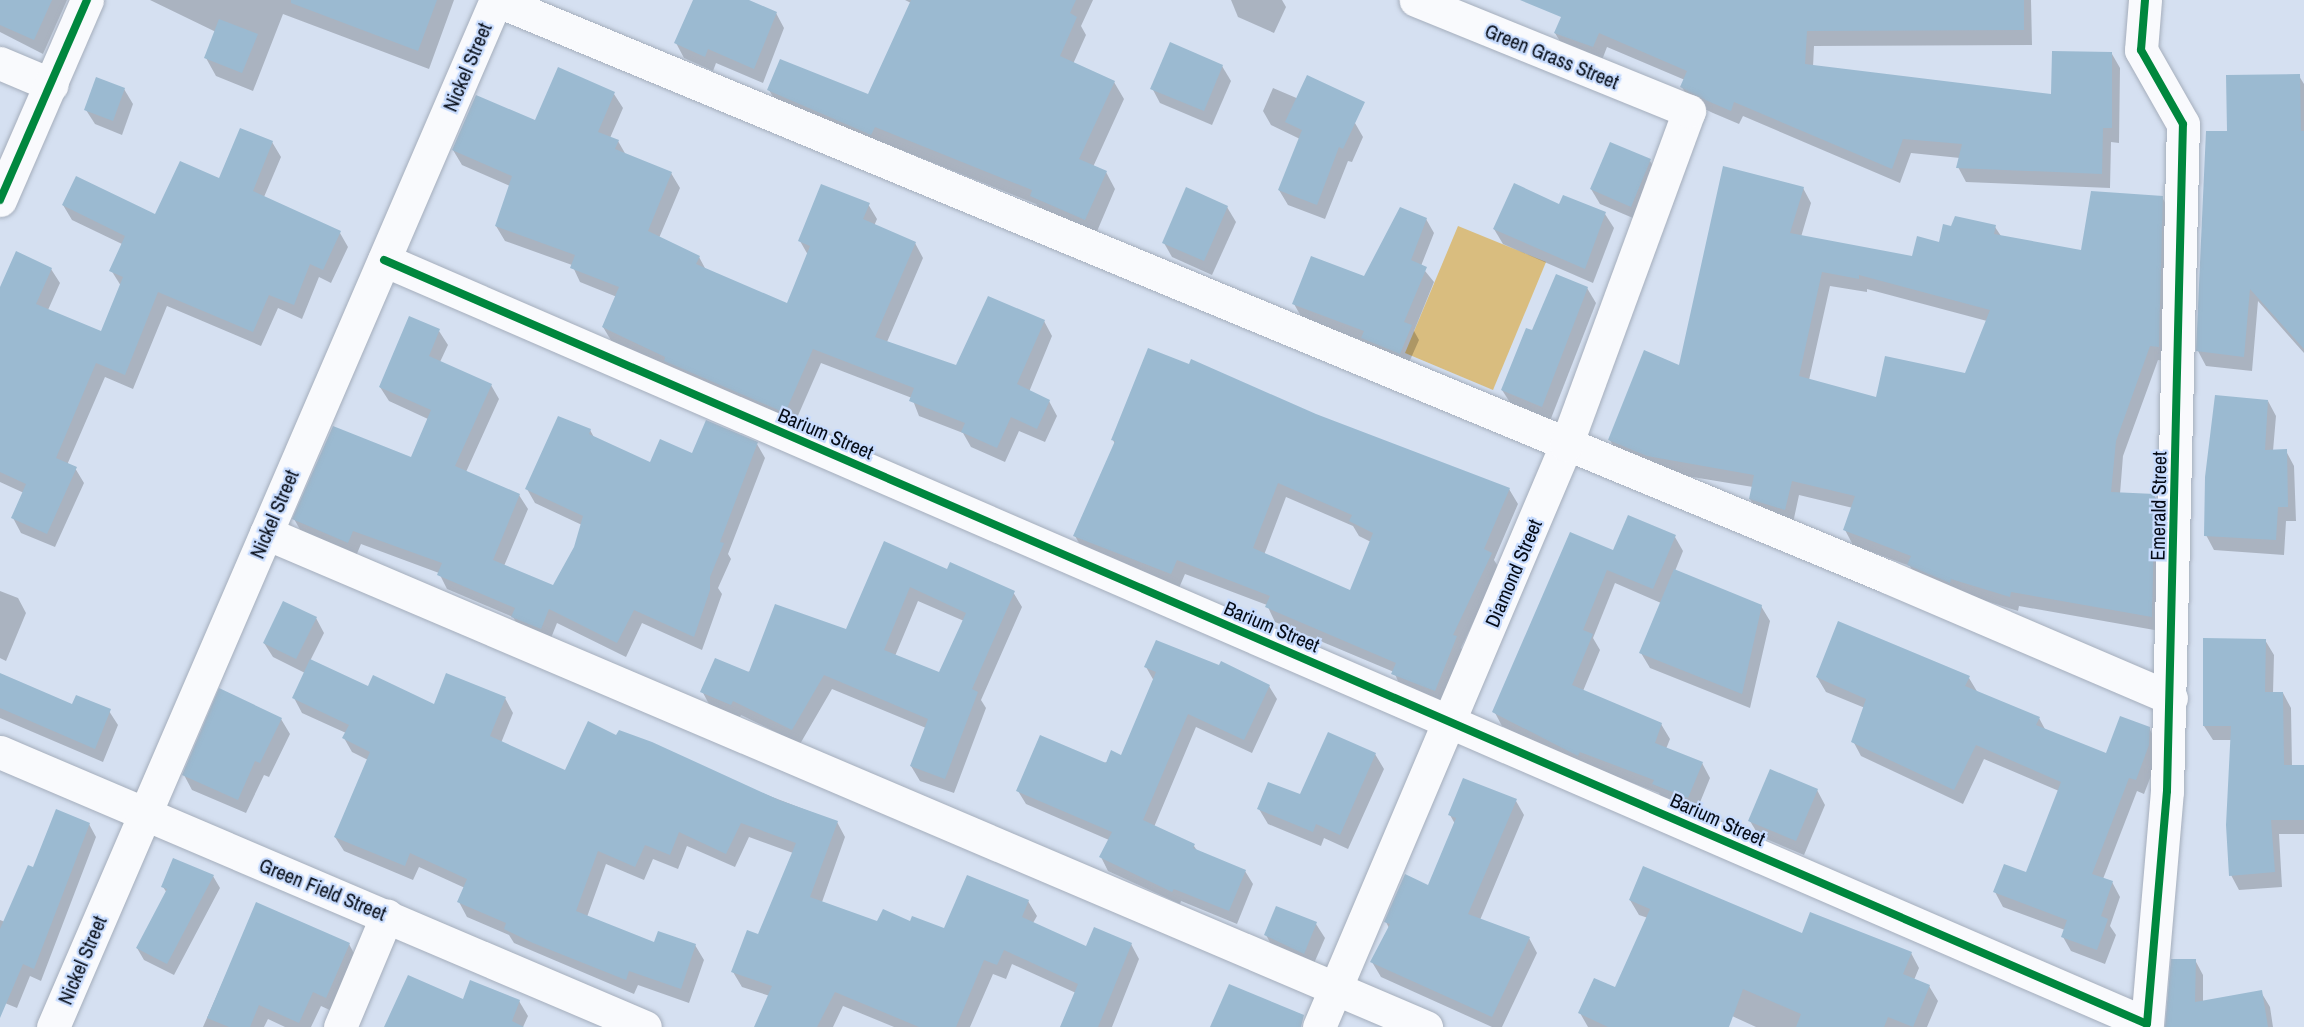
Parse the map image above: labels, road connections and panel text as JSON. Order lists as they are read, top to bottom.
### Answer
{
  "streets": {
    "street": [
      "Green Grass Street",
      "Nickel Street",
      "Barium Street",
      "Emerald Street",
      "Diamond Street",
      "Green Field Street"
    ]
  },
  "crossings": [
    ["Green Grass Street", "Diamond Street"],
    ["Nickel Street", "Barium Street"],
    ["Nickel Street", "Green Field Street"],
    ["Barium Street", "Emerald Street"],
    ["Barium Street", "Diamond Street"]
  ]
}
